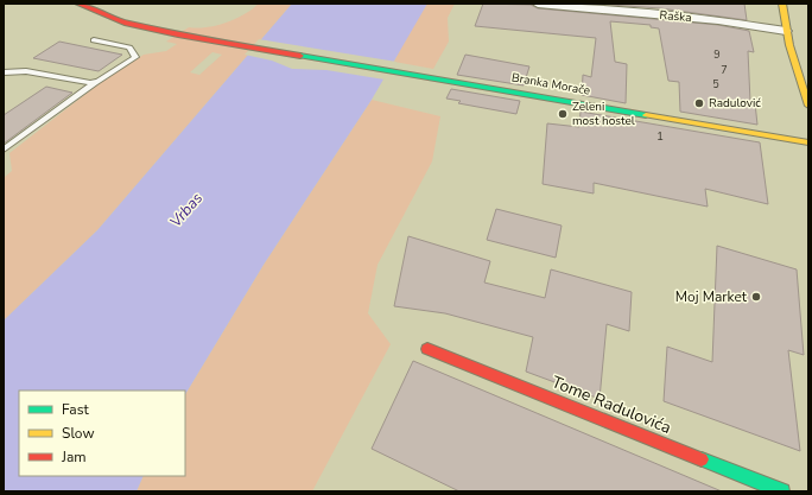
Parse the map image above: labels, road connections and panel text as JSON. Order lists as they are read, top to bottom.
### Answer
{
  "streets": {
    "main road": ["Branka Morače", "Tome Radulovića"],
    "street": ["Raška"]
  },
  "water": ["Vrbas"],
  "places": ["Radulović", "Zeleni most hostel", "Moj Market"],
  "house_numbers": [
    "9",
    "7",
    "5",
    "1"
  ],
  "legend": ["Fast", "Slow", "Jam"]
}
